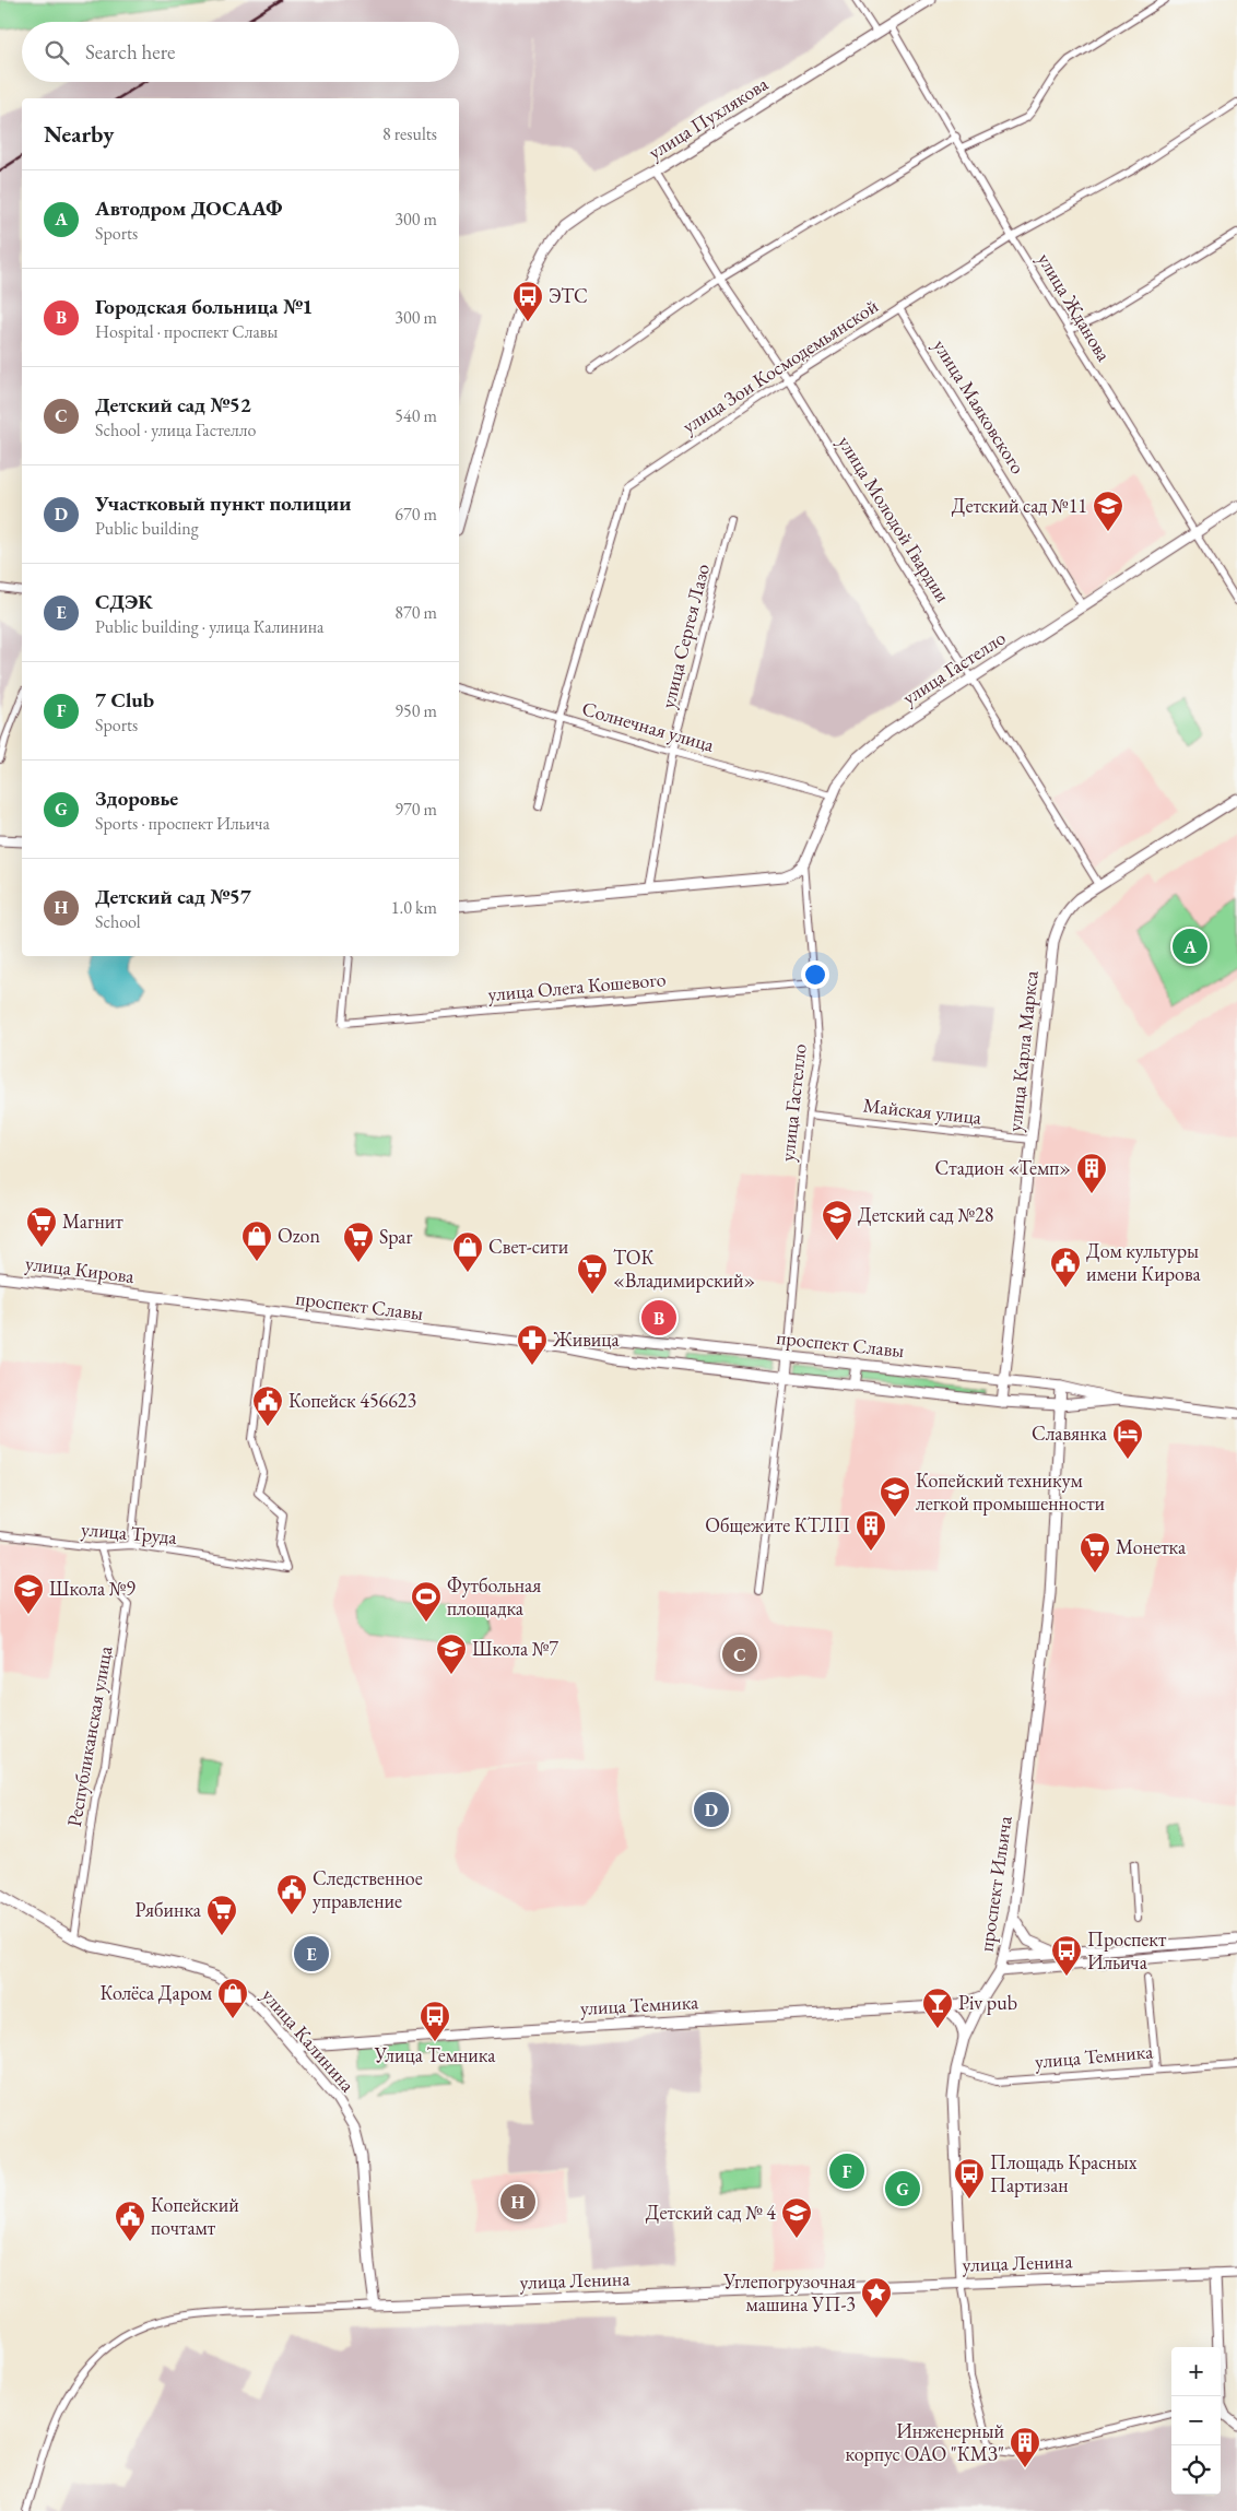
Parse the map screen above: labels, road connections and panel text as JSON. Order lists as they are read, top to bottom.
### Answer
{
  "streets": {
    "street": [
      "улица Пухлякова",
      "улица Жданова",
      "улица Зои Космодемьянской",
      "улица Маяковского",
      "улица Молодой Гвардии",
      "улица Сергея Лазо",
      "улица Гастелло",
      "Солнечная улица",
      "улица Олега Кошевого",
      "улица Карла Маркса",
      "Майская улица",
      "улица Кирова",
      "проспект Славы",
      "улица Труда",
      "Республиканская улица",
      "проспект Ильича",
      "улица Темника",
      "улица Калинина",
      "улица Ленина"
    ]
  },
  "crossings": [
    ["улица Пухлякова", "улица Жданова"],
    ["улица Пухлякова", "улица Молодой Гвардии"],
    ["улица Жданова", "улица Зои Космодемьянской"],
    ["улица Жданова", "улица Гастелло"],
    ["улица Зои Космодемьянской", "улица Маяковского"],
    ["улица Зои Космодемьянской", "улица Молодой Гвардии"],
    ["улица Зои Космодемьянской", "Солнечная улица"],
    ["улица Маяковского", "улица Гастелло"],
    ["улица Молодой Гвардии", "улица Гастелло"],
    ["улица Молодой Гвардии", "улица Карла Маркса"],
    ["улица Сергея Лазо", "Солнечная улица"],
    ["улица Гастелло", "Солнечная улица"],
    ["улица Гастелло", "улица Олега Кошевого"],
    ["улица Гастелло", "Майская улица"],
    ["улица Гастелло", "проспект Славы"],
    ["улица Карла Маркса", "Майская улица"],
    ["улица Карла Маркса", "проспект Славы"],
    ["улица Кирова", "проспект Славы"],
    ["проспект Славы", "улица Труда"],
    ["проспект Славы", "проспект Ильича"],
    ["улица Труда", "Республиканская улица"],
    ["Республиканская улица", "улица Калинина"],
    ["проспект Ильича", "улица Темника"],
    ["проспект Ильича", "улица Ленина"],
    ["улица Темника", "улица Калинина"],
    ["улица Калинина", "улица Ленина"]
  ],
  "places": {
    "bus stop": [
      "ЭТС",
      "Проспект Ильича",
      "Улица Темника",
      "Площадь Красных Партизан"
    ],
    "school or university": [
      "Детский сад №11",
      "Детский сад №28",
      "Копейский техникум легкой промышенности",
      "Школа №9",
      "Школа №7",
      "Детский сад № 4"
    ],
    "building": ["Стадион «Темп»", "Общежите КТЛП", "Инженерный корпус ОАО \"КМЗ\""],
    "supermarket": [
      "Магнит",
      "Spar",
      "ТОК «Владимирский»",
      "Монетка",
      "Рябинка"
    ],
    "shop": ["Ozon", "Свет-сити", "Колёса Даром"],
    "public building": [
      "Дом культуры имени Кирова",
      "Копейск 456623",
      "Следственное управление",
      "Копейский почтамт"
    ],
    "pharmacy": ["Живица"],
    "hotel": ["Славянка"],
    "sports": ["Футбольная площадка"],
    "bar": ["Piv pub"],
    "place": ["Углепогрузочная машина УП-3"]
  },
  "page": {
    "search": "Search here",
    "heading": ["Nearby", "8 results"],
    "list": [
      {
        "mark": "A",
        "name": "Автодром ДОСААФ",
        "note": "Sports",
        "value": "300 m"
      },
      {
        "mark": "B",
        "name": "Городская больница №1",
        "note": "Hospital · проспект Славы",
        "value": "300 m"
      },
      {
        "mark": "C",
        "name": "Детский сад №52",
        "note": "School · улица Гастелло",
        "value": "540 m"
      },
      {
        "mark": "D",
        "name": "Участковый пункт полиции",
        "note": "Public building",
        "value": "670 m"
      },
      {
        "mark": "E",
        "name": "СДЭК",
        "note": "Public building · улица Калинина",
        "value": "870 m"
      },
      {
        "mark": "F",
        "name": "7 Club",
        "note": "Sports",
        "value": "950 m"
      },
      {
        "mark": "G",
        "name": "Здоровье",
        "note": "Sports · проспект Ильича",
        "value": "970 m"
      },
      {
        "mark": "H",
        "name": "Детский сад №57",
        "note": "School",
        "value": "1.0 km"
      }
    ],
    "pins": [
      "A",
      "B",
      "C",
      "D",
      "E",
      "F",
      "G",
      "H"
    ],
    "map_buttons": ["+", "−"]
  }
}
